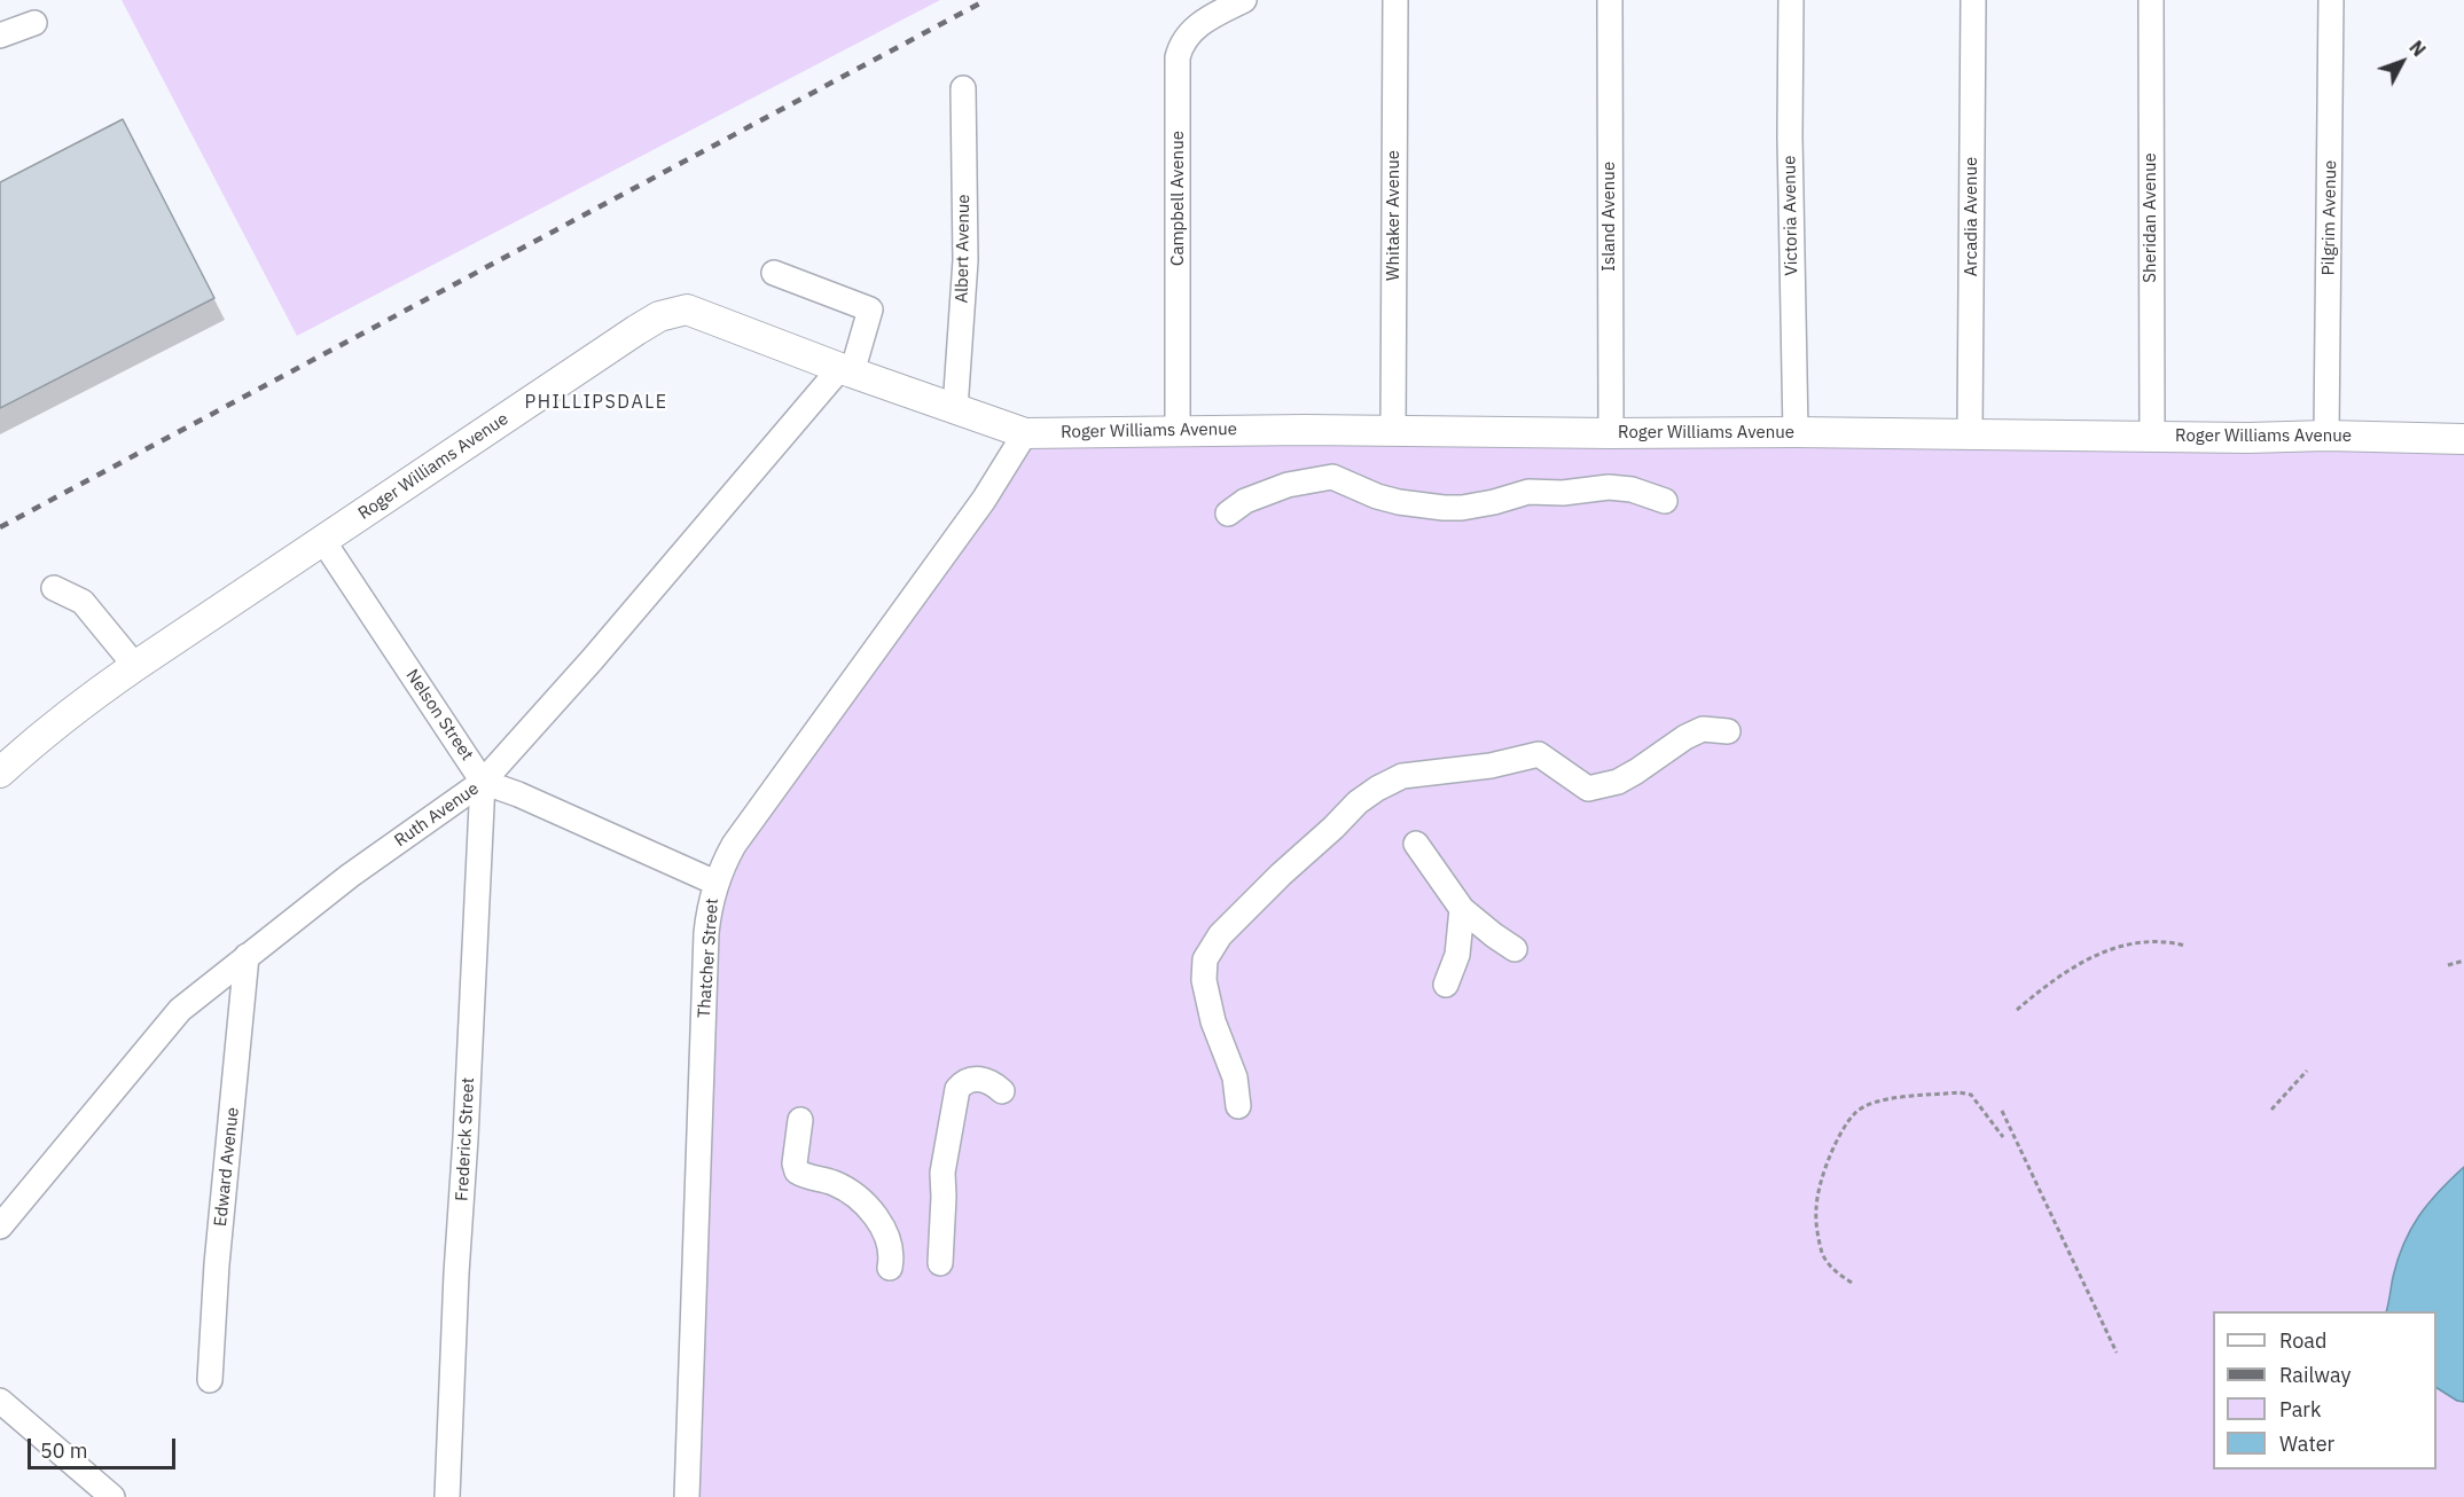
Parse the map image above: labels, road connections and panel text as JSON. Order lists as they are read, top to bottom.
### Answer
{
  "streets": {
    "main road": ["Roger Williams Avenue"],
    "street": [
      "Campbell Avenue",
      "Whitaker Avenue",
      "Victoria Avenue",
      "Island Avenue",
      "Arcadia Avenue",
      "Sheridan Avenue",
      "Pilgrim Avenue",
      "Albert Avenue",
      "Nelson Street",
      "Ruth Avenue",
      "Thatcher Street",
      "Frederick Street",
      "Edward Avenue"
    ]
  },
  "crossings": [
    ["Campbell Avenue", "Roger Williams Avenue"],
    ["Whitaker Avenue", "Roger Williams Avenue"],
    ["Victoria Avenue", "Roger Williams Avenue"],
    ["Island Avenue", "Roger Williams Avenue"],
    ["Arcadia Avenue", "Roger Williams Avenue"],
    ["Sheridan Avenue", "Roger Williams Avenue"],
    ["Pilgrim Avenue", "Roger Williams Avenue"],
    ["Albert Avenue", "Roger Williams Avenue"],
    ["Roger Williams Avenue", "Nelson Street"],
    ["Roger Williams Avenue", "Ruth Avenue"],
    ["Roger Williams Avenue", "Thatcher Street"],
    ["Nelson Street", "Ruth Avenue"],
    ["Nelson Street", "Frederick Street"],
    ["Ruth Avenue", "Frederick Street"],
    ["Ruth Avenue", "Edward Avenue"]
  ],
  "districts": ["PHILLIPSDALE"],
  "legend": [
    "Road",
    "Railway",
    "Park",
    "Water"
  ],
  "scale_bar": "50 m",
  "north": "top right"
}
